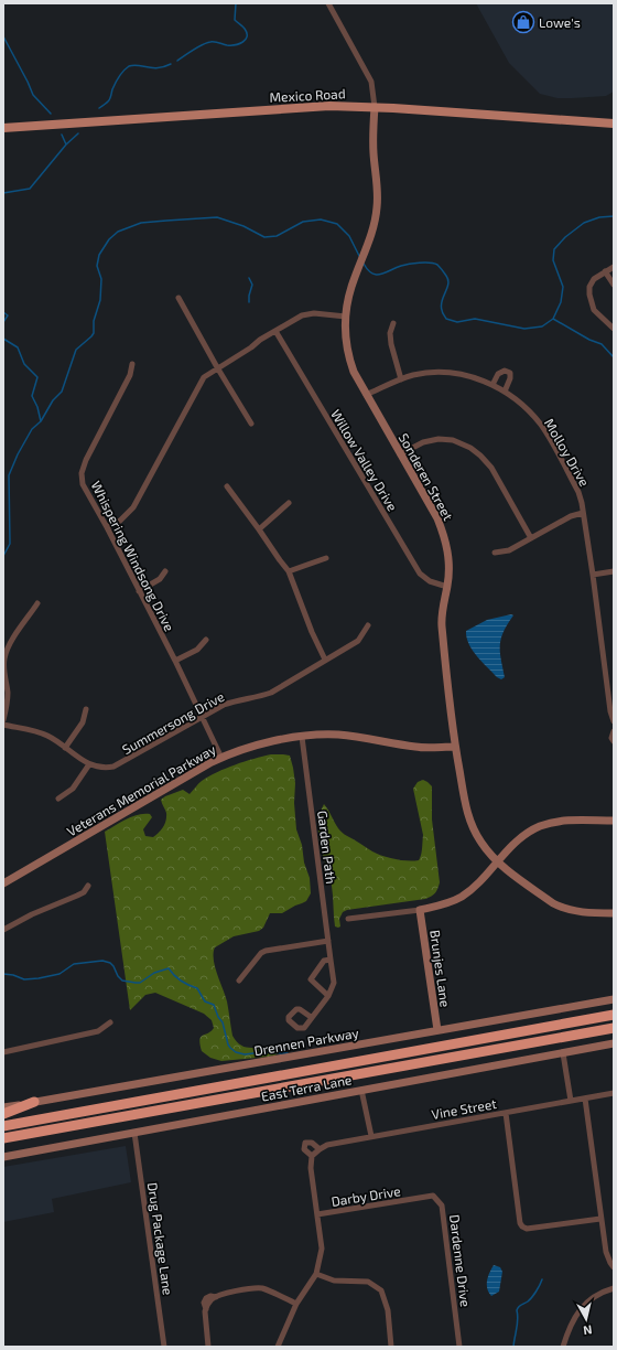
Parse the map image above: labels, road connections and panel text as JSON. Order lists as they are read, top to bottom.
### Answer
{
  "streets": {
    "main road": ["Mexico Road"],
    "street": [
      "Molloy Drive",
      "Willow Valley Drive",
      "Sonderen Street",
      "Whispering Windsong Drive",
      "Summersong Drive",
      "Veterans Memorial Parkway",
      "Garden Path",
      "Brunjes Lane",
      "Drennen Parkway",
      "East Terra Lane",
      "Vine Street",
      "Darby Drive",
      "Drug Package Lane",
      "Dardenne Drive"
    ]
  },
  "crossings": [
    ["Mexico Road", "Sonderen Street"],
    ["Molloy Drive", "Sonderen Street"],
    ["Willow Valley Drive", "Sonderen Street"],
    ["Sonderen Street", "Veterans Memorial Parkway"],
    ["Whispering Windsong Drive", "Summersong Drive"],
    ["Whispering Windsong Drive", "Veterans Memorial Parkway"],
    ["Veterans Memorial Parkway", "Garden Path"],
    ["Brunjes Lane", "Drennen Parkway"],
    ["East Terra Lane", "Drug Package Lane"],
    ["Vine Street", "Darby Drive"],
    ["Darby Drive", "Dardenne Drive"]
  ],
  "places": {
    "shop": ["Lowe's"]
  },
  "north": "bottom"
}
